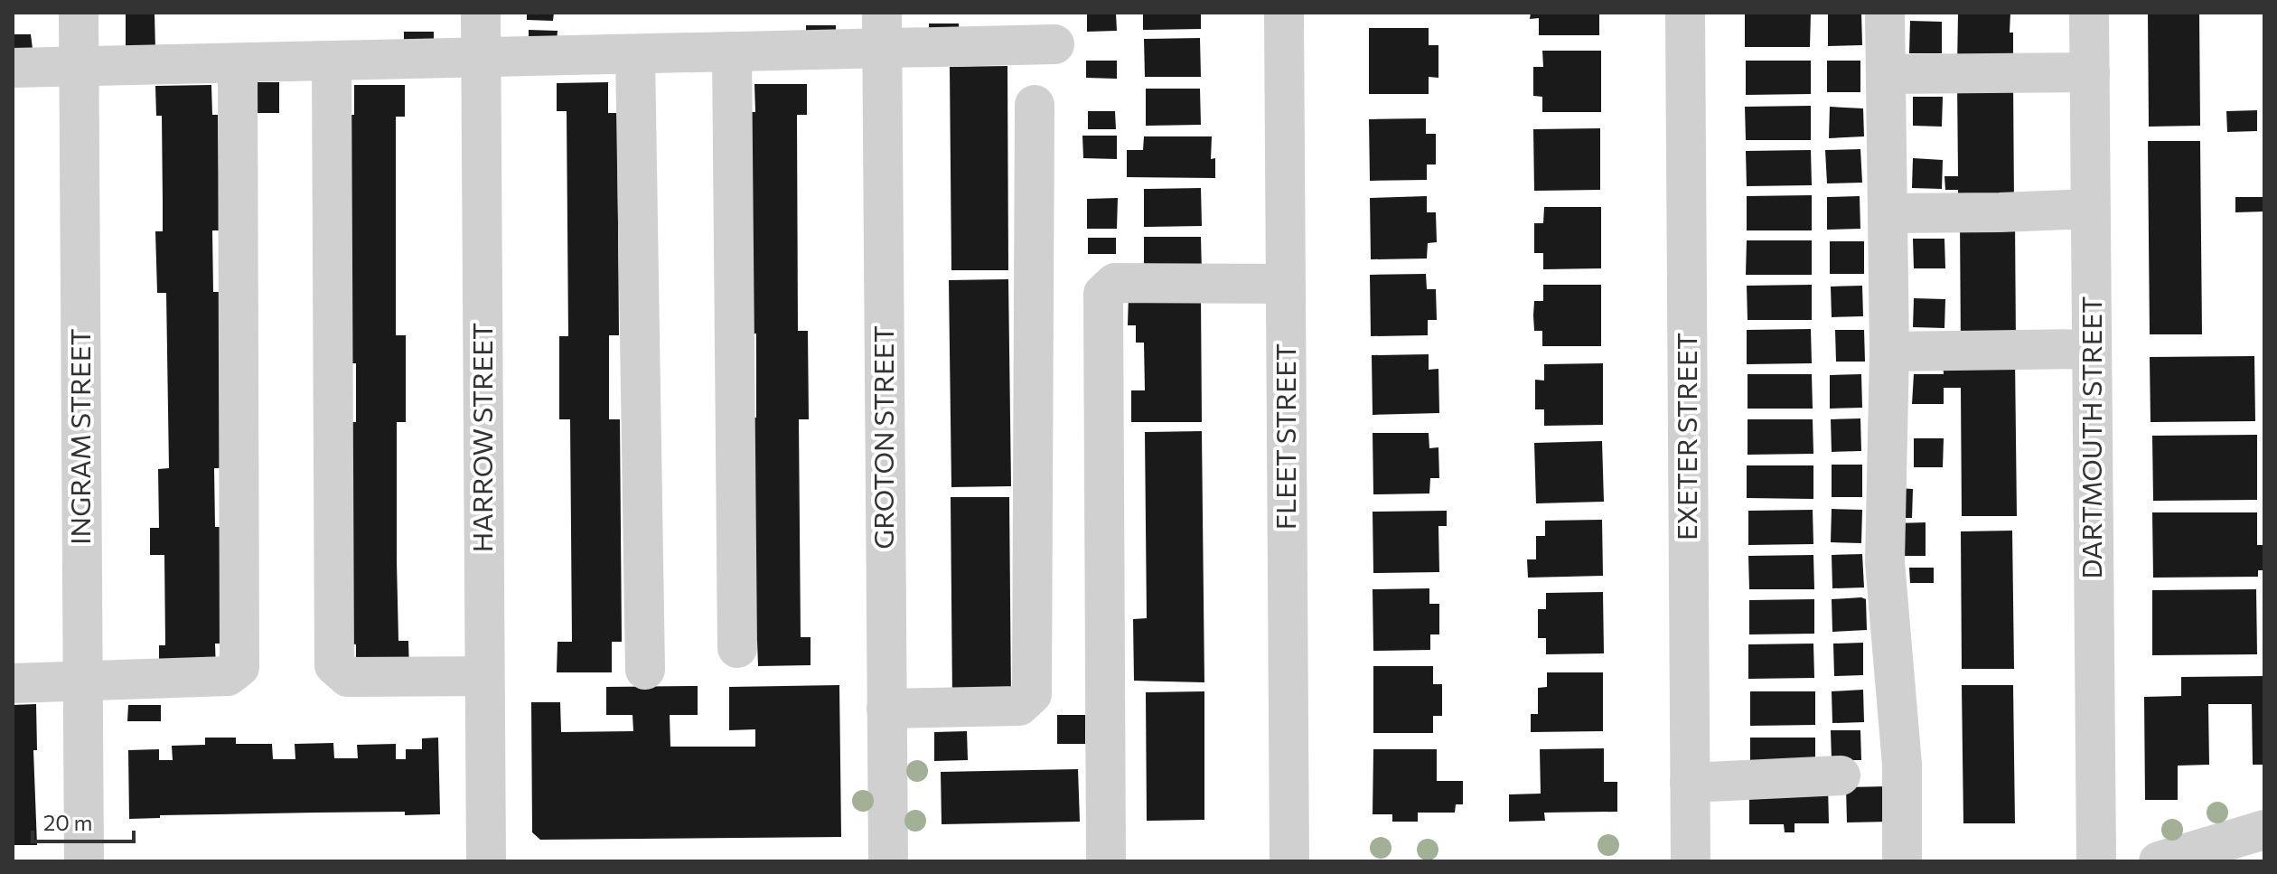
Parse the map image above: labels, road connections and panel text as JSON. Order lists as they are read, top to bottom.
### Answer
{
  "streets": {
    "street": [
      "INGRAM STREET",
      "FLEET STREET",
      "EXETER STREET",
      "HARROW STREET",
      "GROTON STREET",
      "DARTMOUTH STREET"
    ]
  },
  "scale_bar": "20 m"
}
